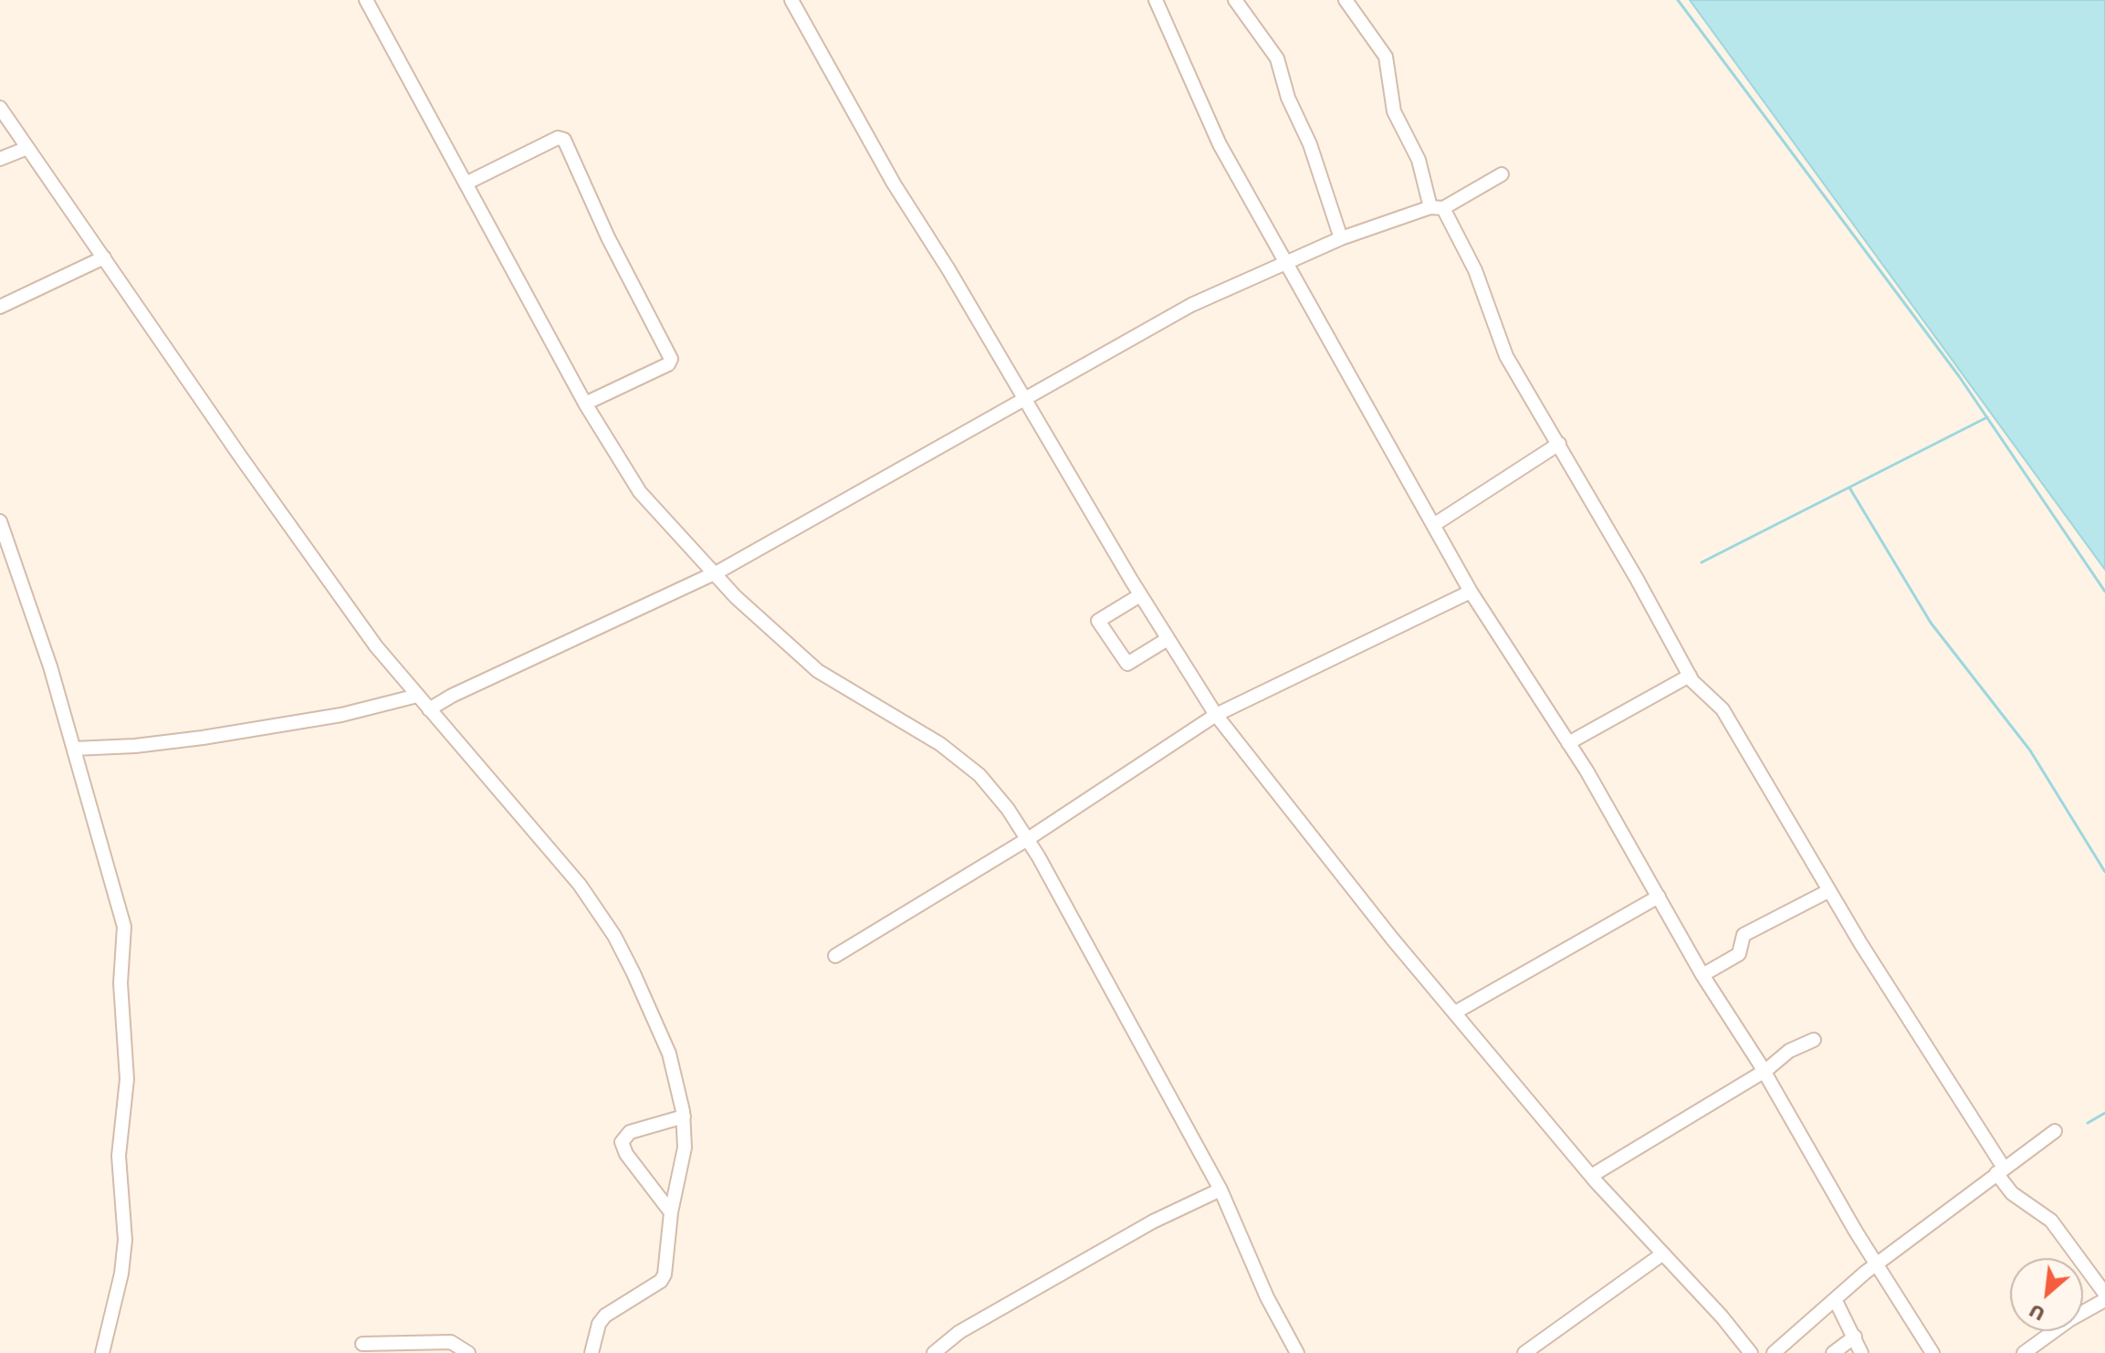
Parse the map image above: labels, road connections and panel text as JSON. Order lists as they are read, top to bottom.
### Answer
{
  "north": "bottom left"
}
